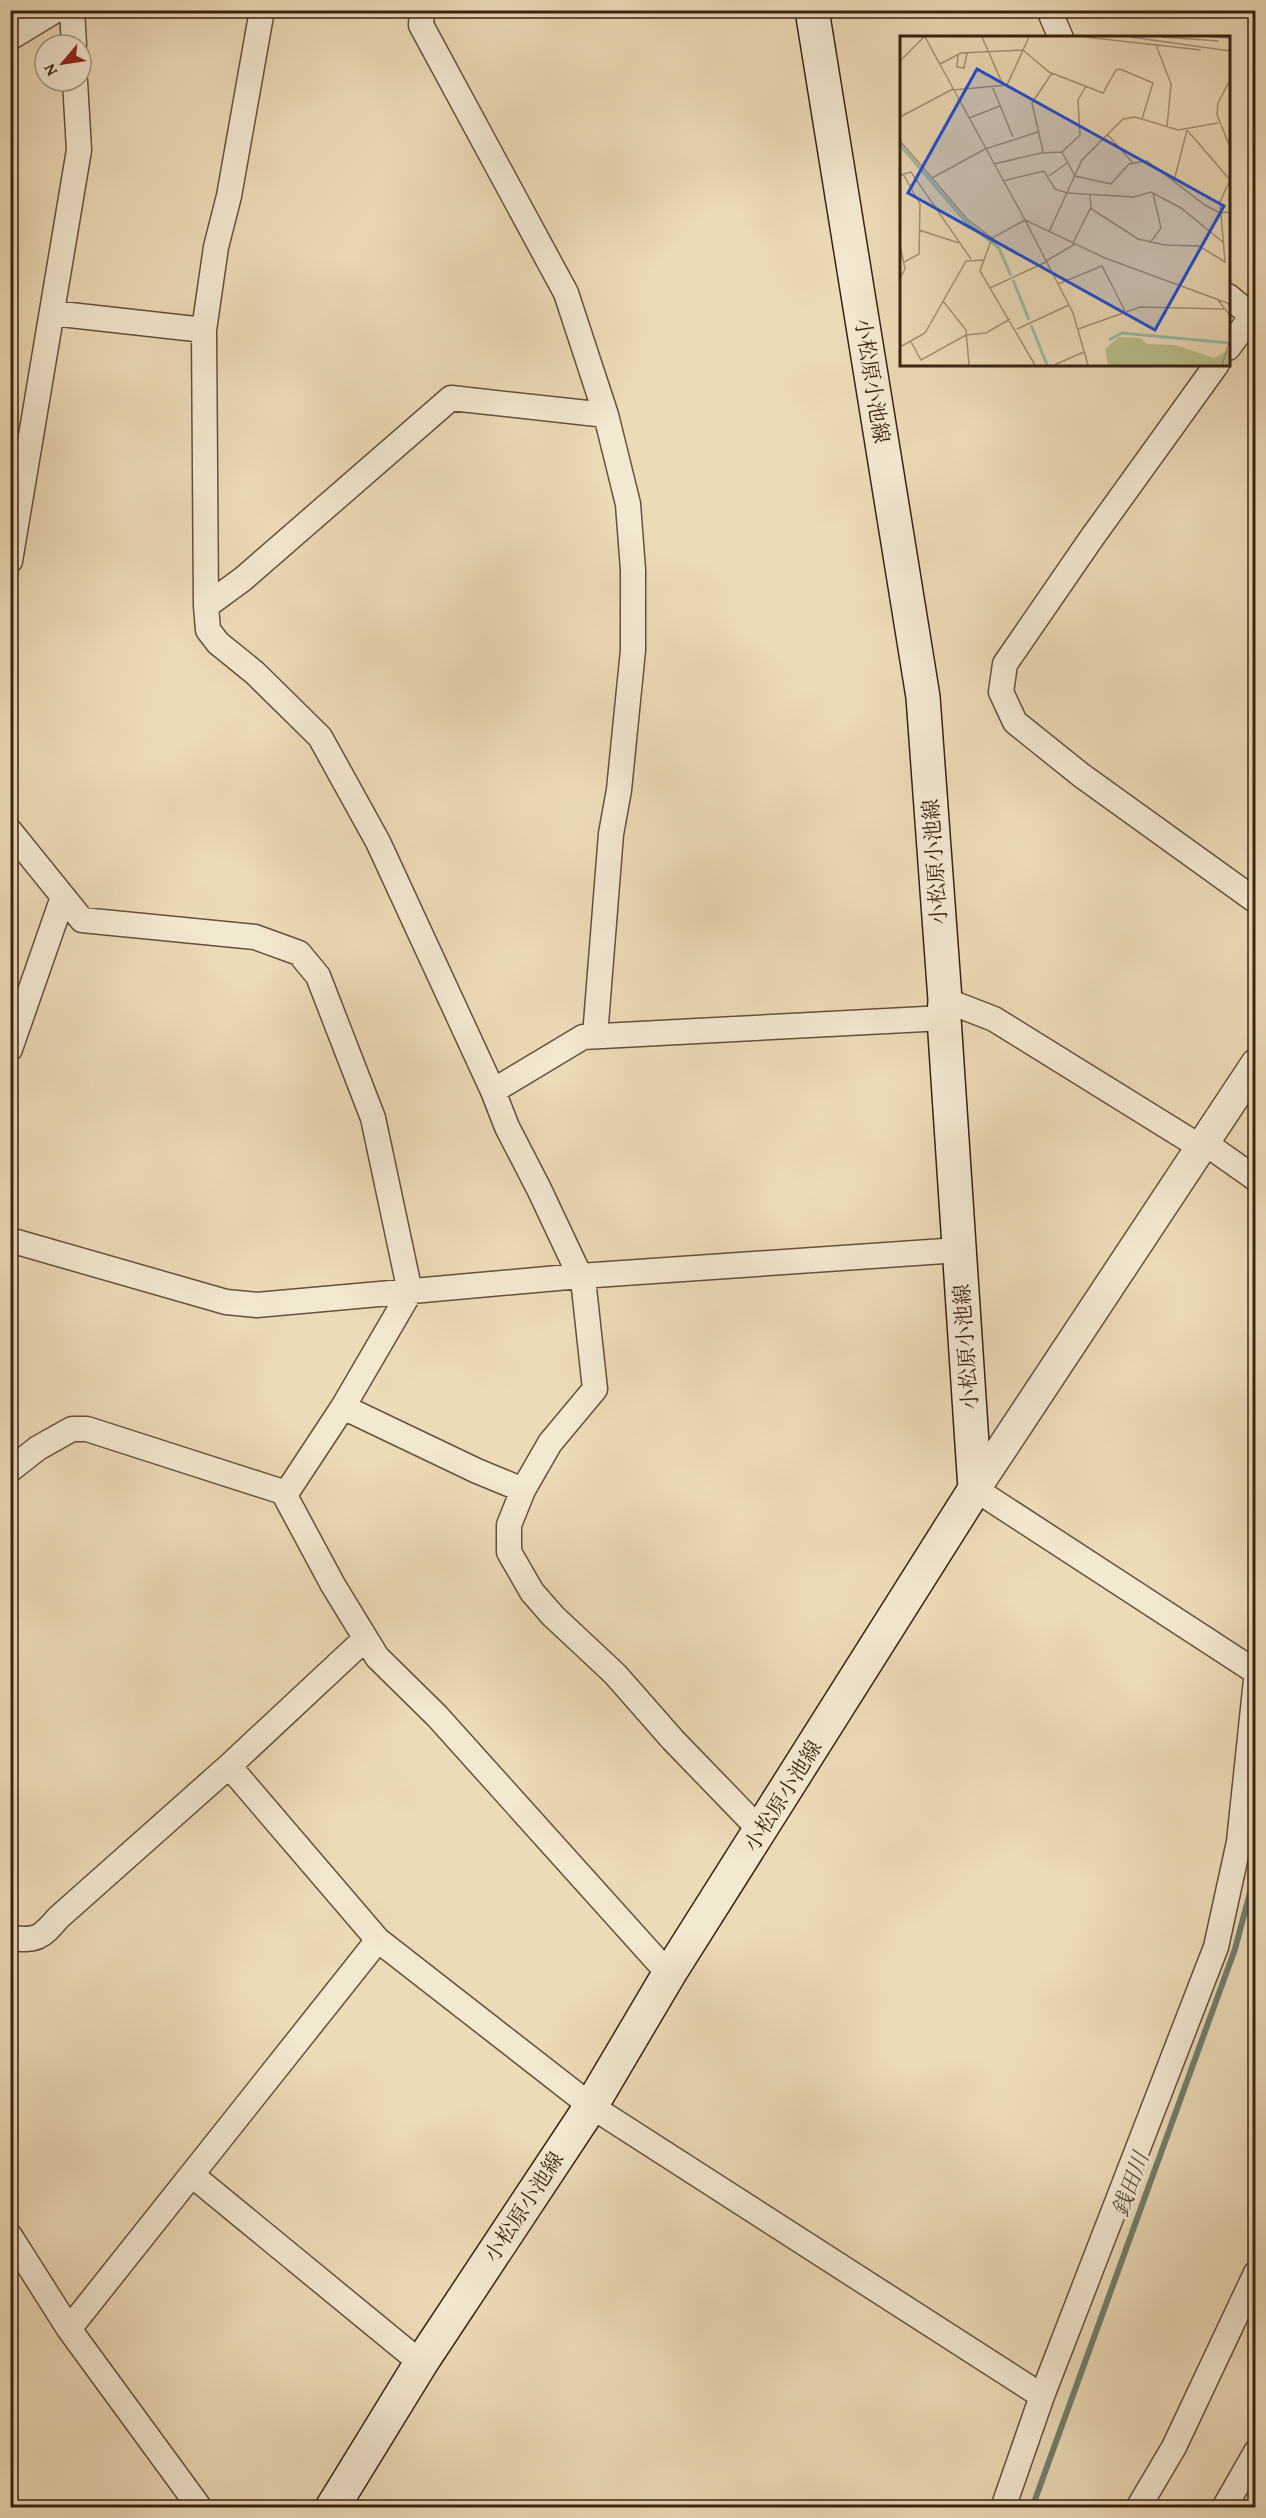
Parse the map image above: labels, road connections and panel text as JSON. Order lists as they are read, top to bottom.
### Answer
{
  "streets": {
    "main road": ["小松原小池線"]
  },
  "water": ["銭田川"],
  "north": "bottom left"
}
